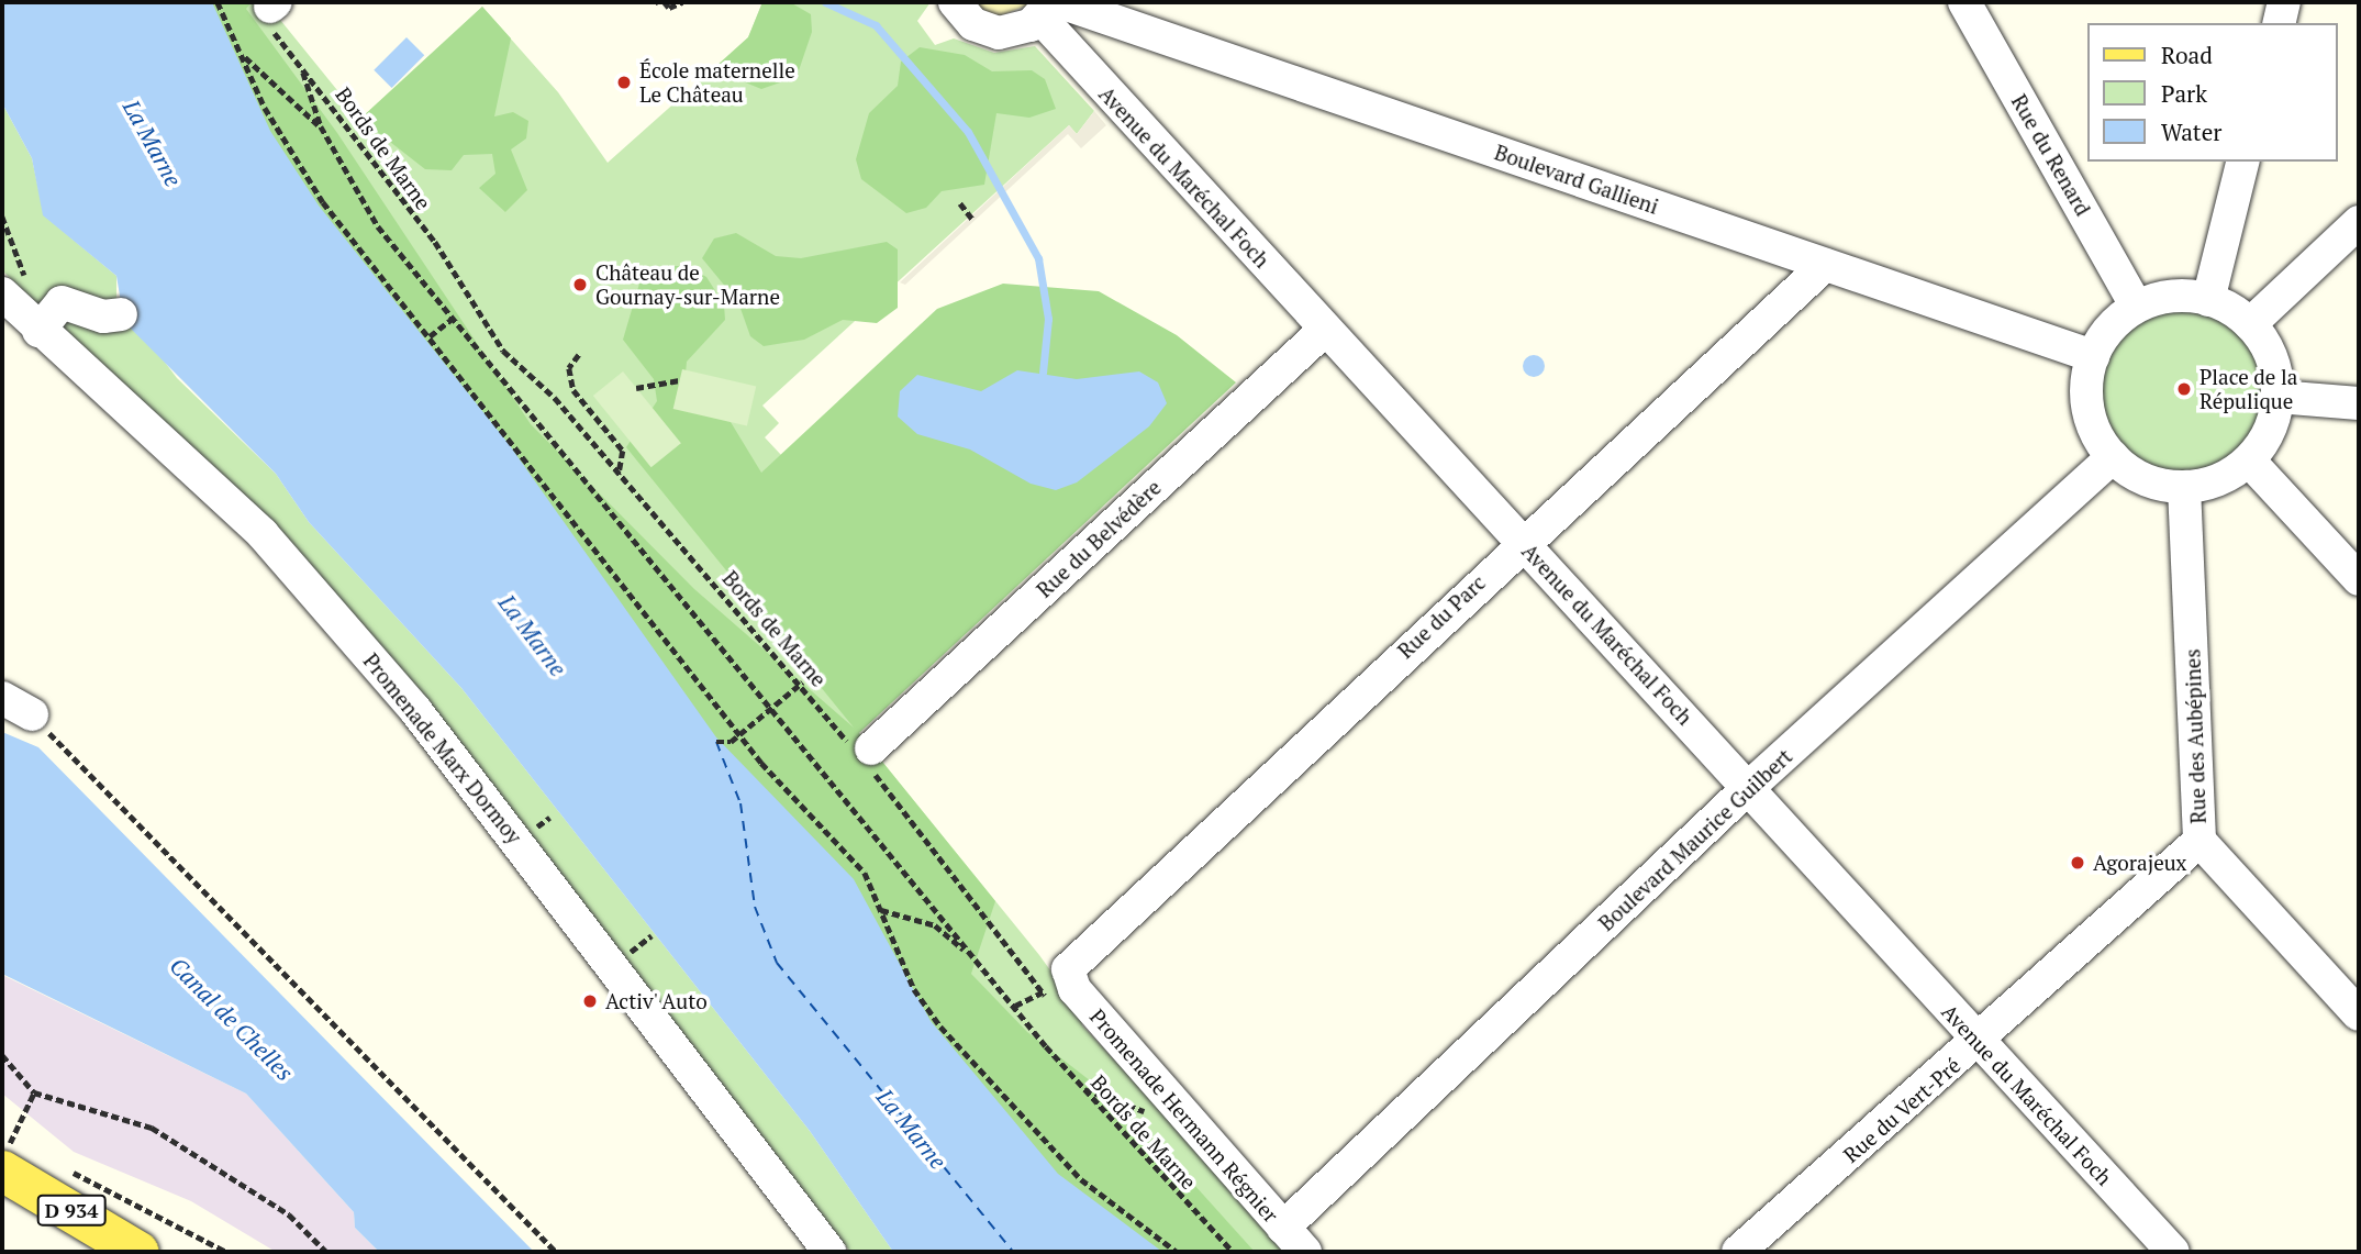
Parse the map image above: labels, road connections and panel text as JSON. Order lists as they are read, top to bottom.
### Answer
{
  "streets": {
    "main road": ["D 934"],
    "street": [
      "Rue du Renard",
      "Avenue du Maréchal Foch",
      "Boulevard Gallieni",
      "Rue du Belvédère",
      "Rue du Parc",
      "Rue des Aubépines",
      "Promenade Marx Dormoy",
      "Boulevard Maurice Guilbert",
      "Rue du Vert-Pré",
      "Promenade Hermann Régnier"
    ],
    "path": ["Bords de Marne"]
  },
  "crossings": [
    ["Bords de Marne", "Rue du Belvédère"],
    ["Bords de Marne", "Rue du Parc"],
    ["Bords de Marne", "Promenade Hermann Régnier"],
    ["Rue du Renard", "Boulevard Gallieni"],
    ["Rue du Renard", "Rue des Aubépines"],
    ["Rue du Renard", "Boulevard Maurice Guilbert"],
    ["Avenue du Maréchal Foch", "Boulevard Gallieni"],
    ["Avenue du Maréchal Foch", "Rue du Belvédère"],
    ["Avenue du Maréchal Foch", "Rue du Parc"],
    ["Avenue du Maréchal Foch", "Boulevard Maurice Guilbert"],
    ["Avenue du Maréchal Foch", "Rue du Vert-Pré"],
    ["Boulevard Gallieni", "Rue du Parc"],
    ["Boulevard Gallieni", "Rue des Aubépines"],
    ["Boulevard Gallieni", "Boulevard Maurice Guilbert"],
    ["Rue du Parc", "Promenade Hermann Régnier"],
    ["Rue des Aubépines", "Boulevard Maurice Guilbert"],
    ["Rue des Aubépines", "Rue du Vert-Pré"],
    ["Boulevard Maurice Guilbert", "Promenade Hermann Régnier"]
  ],
  "water": ["La Marne", "Canal de Chelles"],
  "places": [
    "École maternelle Le Château",
    "Château de Gournay-sur-Marne",
    "Place de la Répulique",
    "Agorajeux",
    "Activ' Auto"
  ],
  "legend": ["Road", "Park", "Water"]
}
